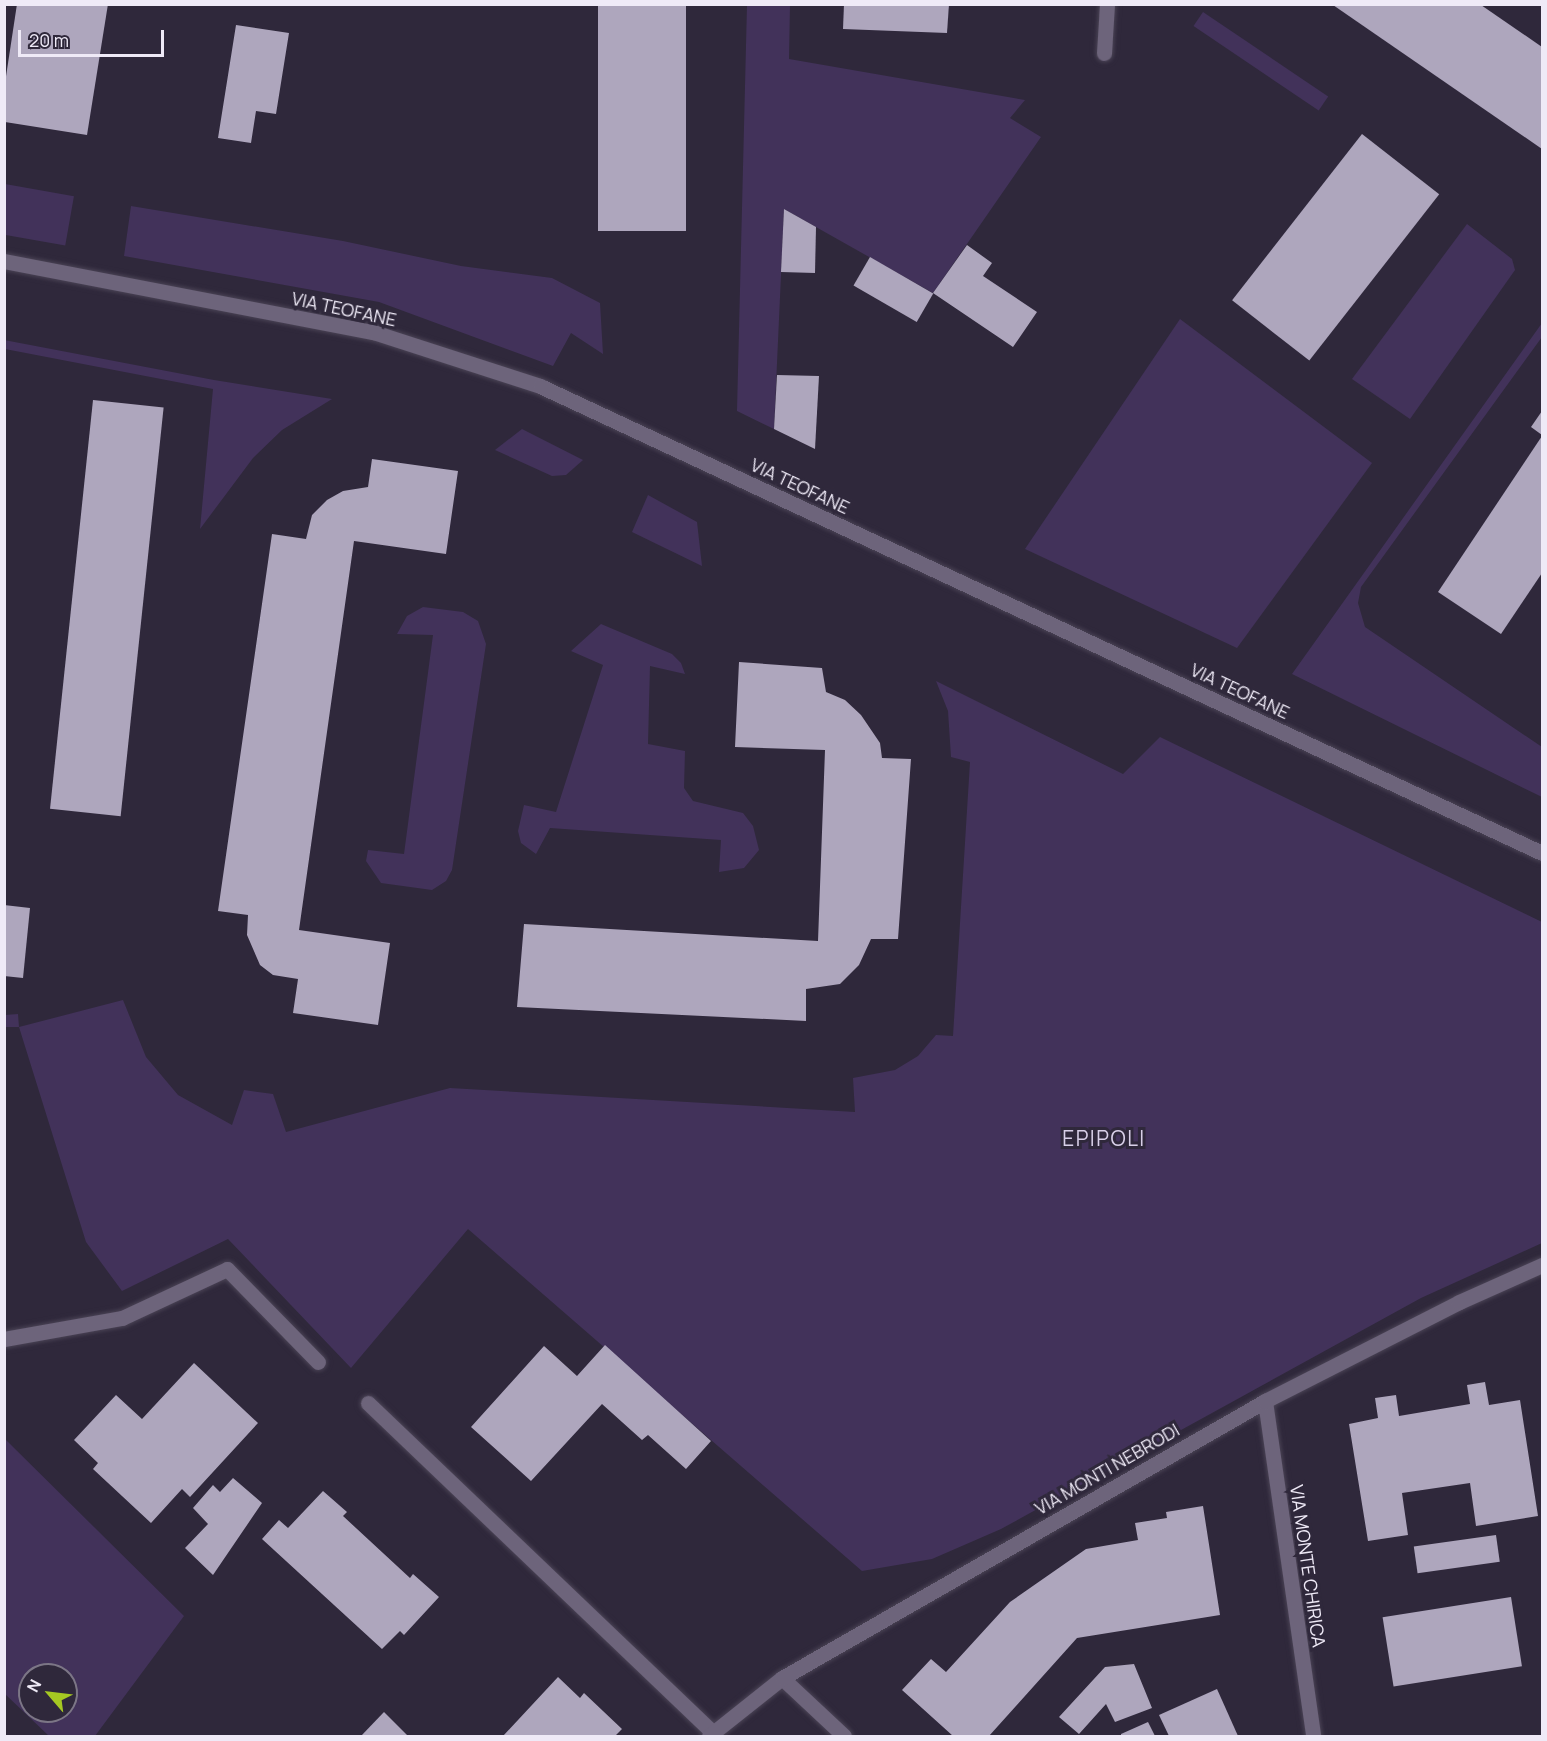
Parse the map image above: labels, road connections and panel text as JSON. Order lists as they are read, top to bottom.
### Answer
{
  "streets": {
    "street": ["VIA TEOFANE", "VIA MONTI NEBRODI", "VIA MONTE CHIRICA"]
  },
  "crossings": [
    ["VIA MONTI NEBRODI", "VIA MONTE CHIRICA"]
  ],
  "districts": ["EPIPOLI"],
  "scale_bar": "20 m",
  "north": "top left"
}
